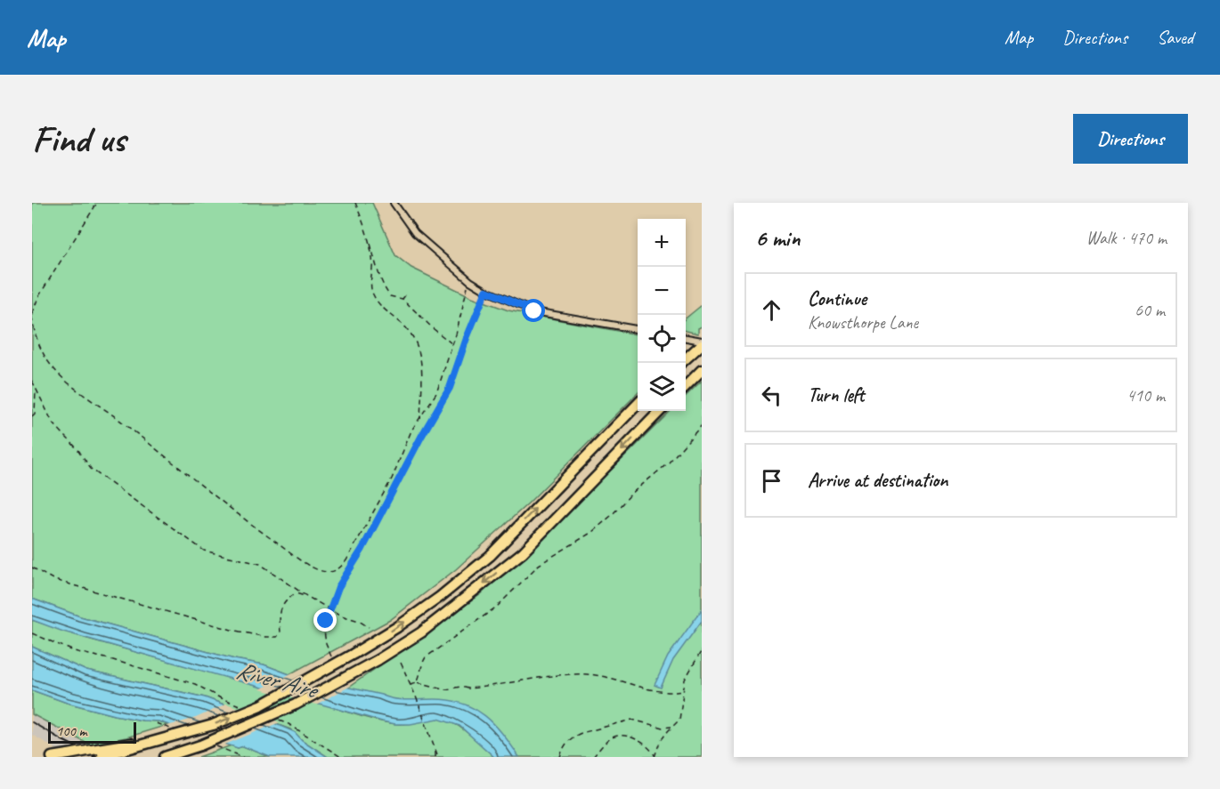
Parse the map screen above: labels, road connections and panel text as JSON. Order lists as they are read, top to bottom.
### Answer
{
  "water": ["River Aire"],
  "scale_bar": "100 m",
  "page": {
    "header": "Map",
    "nav": ["Map", "Directions", "Saved"],
    "buttons": "Directions",
    "title": "Find us",
    "heading": ["6 min", "Walk · 470 m"],
    "map_buttons": ["+", "−"],
    "list": [
      ["Continue", "Knowsthorpe Lane", "60 m"],
      ["Turn left", "410 m"],
      "Arrive at destination"
    ],
    "scale": "100 m"
  }
}
